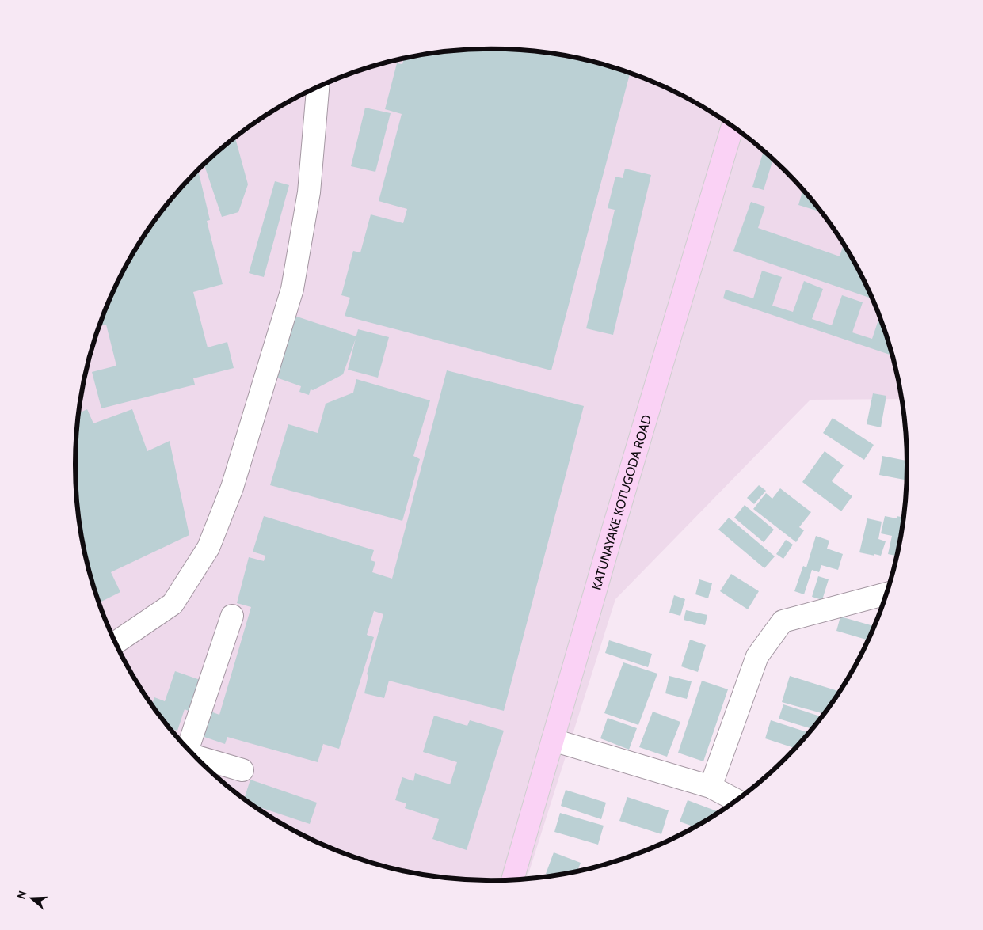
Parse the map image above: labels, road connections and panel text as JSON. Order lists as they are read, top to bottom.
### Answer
{
  "streets": {
    "main road": ["KATUNAYAKE KOTUGODA ROAD"]
  },
  "north": "left"
}
